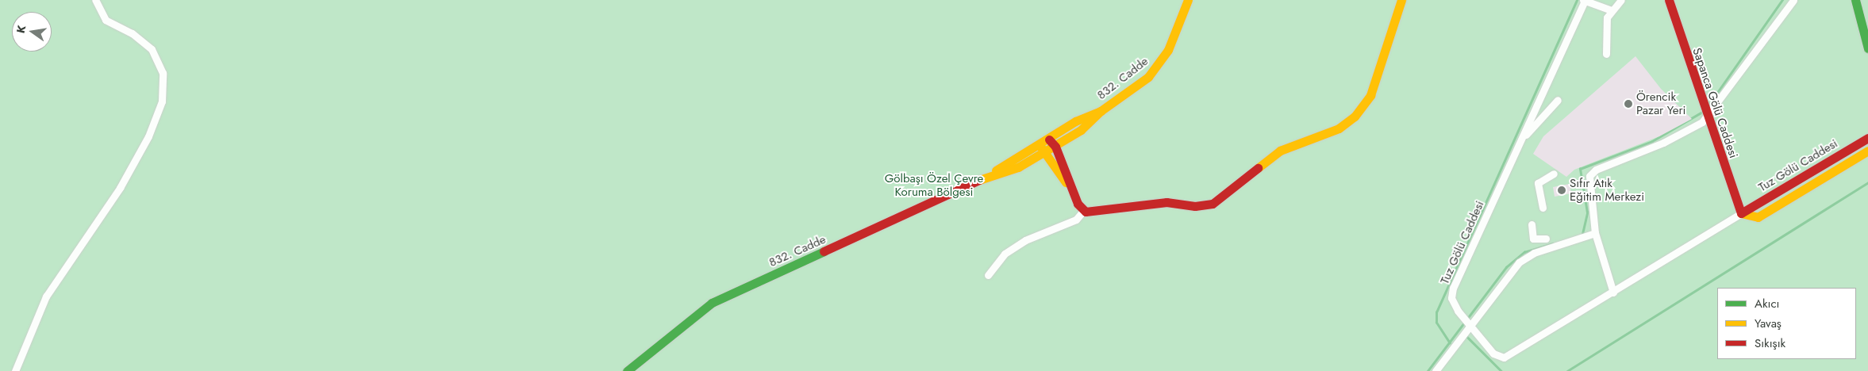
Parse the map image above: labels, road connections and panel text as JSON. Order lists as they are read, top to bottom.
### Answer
{
  "streets": {
    "street": ["832. Cadde", "Sapanca Gölü Caddesi", "Tuz Gölü Caddesi"]
  },
  "crossings": [
    ["Sapanca Gölü Caddesi", "Tuz Gölü Caddesi"]
  ],
  "parks": ["Gölbaşı Özel Çevre Koruma Bölgesi"],
  "places": ["Örencik Pazar Yeri", "Sıfır Atık Eğitim Merkezi"],
  "legend": ["Akıcı", "Yavaş", "Sıkışık"],
  "north": "left"
}
